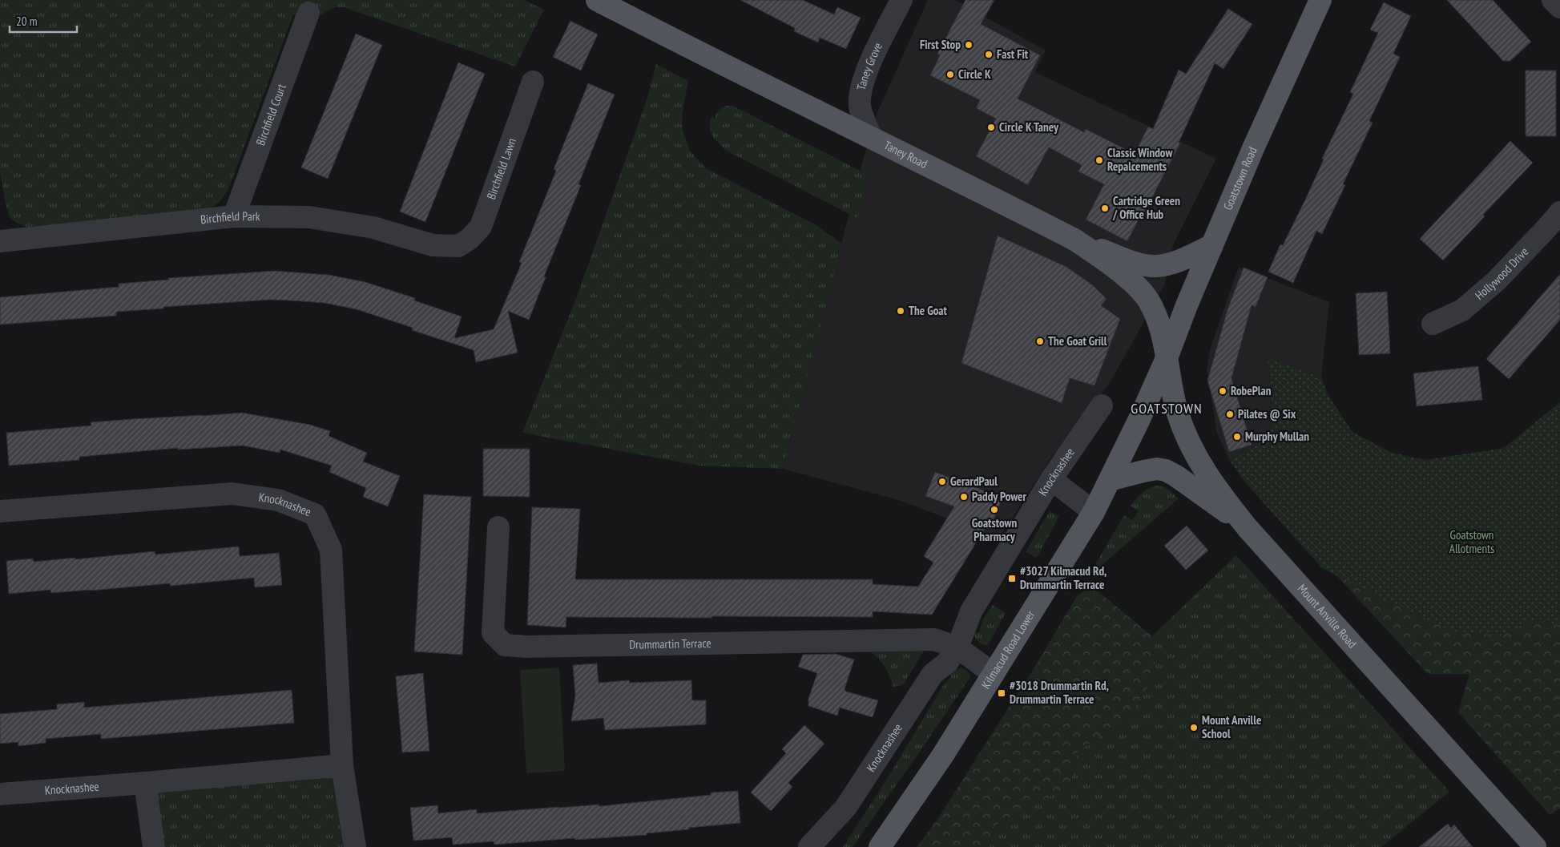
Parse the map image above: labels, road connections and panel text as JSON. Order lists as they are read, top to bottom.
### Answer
{
  "streets": {
    "main road": [
      "Taney Road",
      "Goatstown Road",
      "Mount Anville Road",
      "Kilmacud Road Lower"
    ],
    "street": [
      "Taney Grove",
      "Birchfield Court",
      "Birchfield Lawn",
      "Birchfield Park",
      "Hollywood Drive",
      "Knocknashee",
      "Drummartin Terrace"
    ]
  },
  "crossings": [
    ["Taney Grove", "Taney Road"],
    ["Birchfield Court", "Birchfield Park"],
    ["Taney Road", "Goatstown Road"],
    ["Taney Road", "Mount Anville Road"],
    ["Taney Road", "Kilmacud Road Lower"],
    ["Birchfield Lawn", "Birchfield Park"],
    ["Goatstown Road", "Mount Anville Road"],
    ["Goatstown Road", "Kilmacud Road Lower"],
    ["Knocknashee", "Drummartin Terrace"],
    ["Mount Anville Road", "Kilmacud Road Lower"]
  ],
  "districts": ["GOATSTOWN"],
  "parks": ["Goatstown Allotments"],
  "places": {
    "other": [
      "First Stop",
      "Fast Fit",
      "Circle K",
      "Circle K Taney",
      "Classic Window Repalcements",
      "Cartridge Green / Office Hub",
      "The Goat",
      "The Goat Grill",
      "RobePlan",
      "Pilates @ Six",
      "Murphy Mullan",
      "GerardPaul",
      "Paddy Power",
      "Goatstown Pharmacy",
      "Mount Anville School"
    ],
    "transit": ["#3027 Kilmacud Rd, Drummartin Terrace", "#3018 Drummartin Rd, Drummartin Terrace"]
  },
  "scale_bar": "20 m"
}
